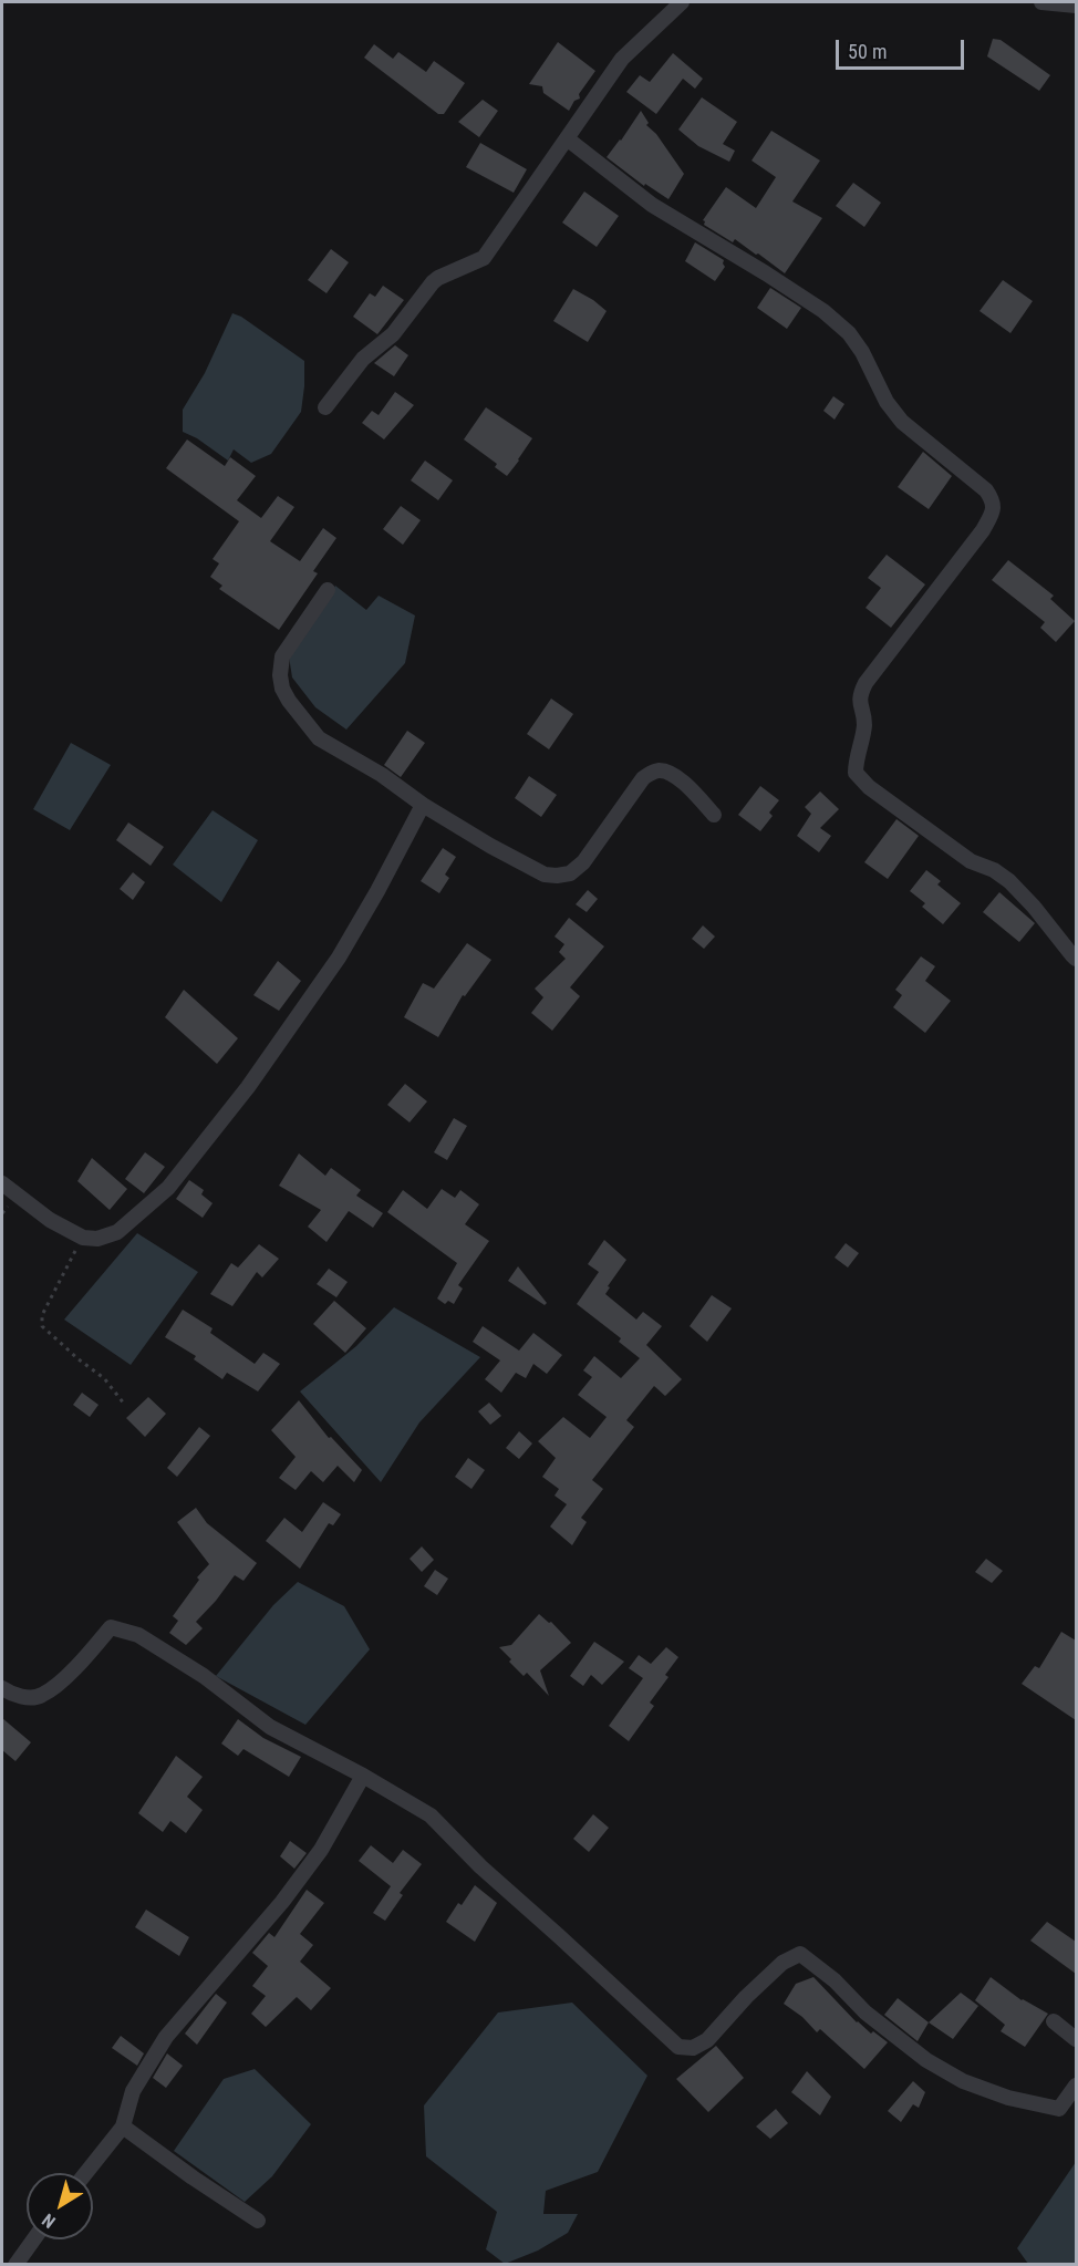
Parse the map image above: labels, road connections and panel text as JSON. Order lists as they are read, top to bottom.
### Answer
{
  "scale_bar": "50 m",
  "north": "bottom left"
}
